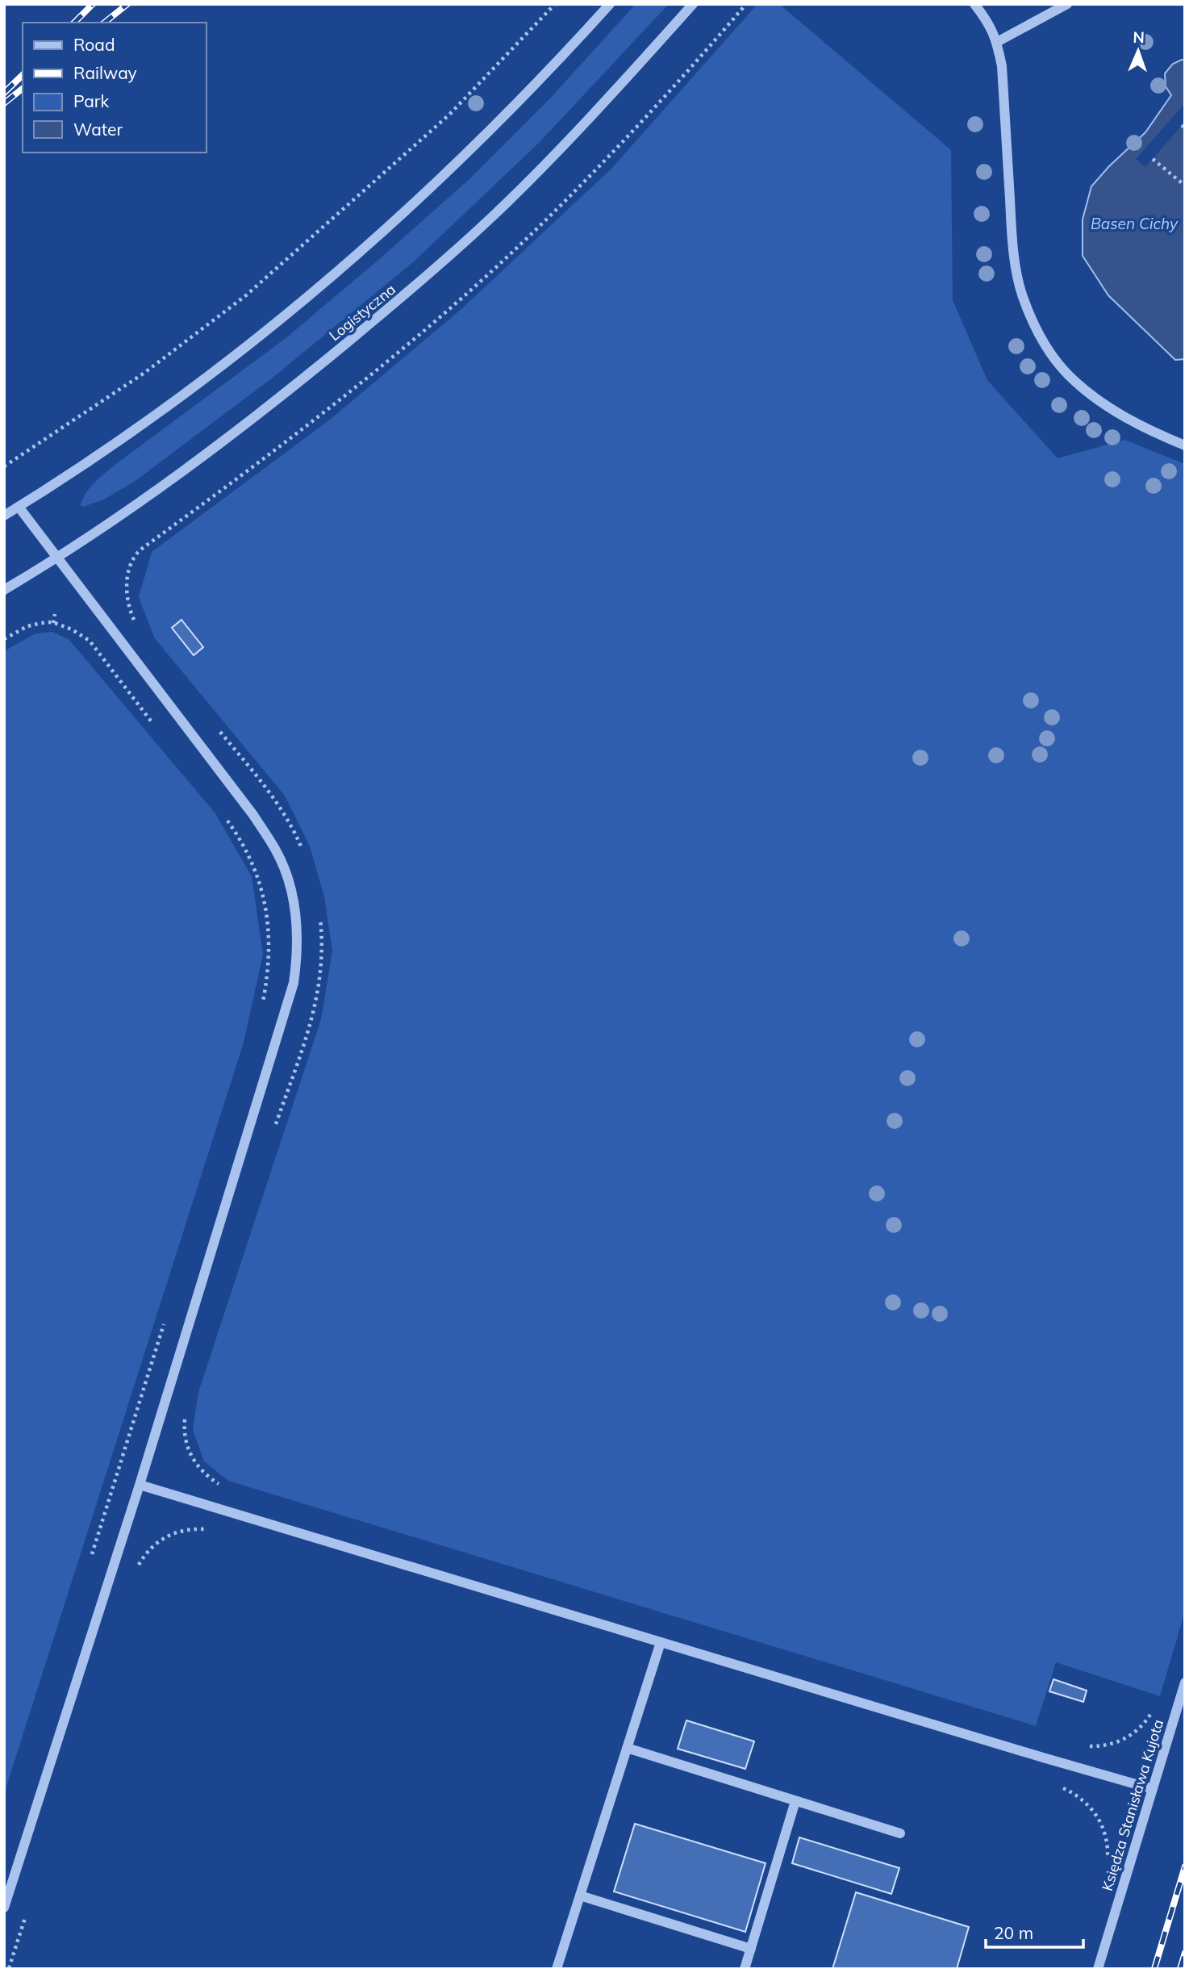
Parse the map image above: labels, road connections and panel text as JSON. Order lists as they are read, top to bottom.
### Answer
{
  "streets": {
    "street": ["Logistyczna", "Księdza Stanisława Kujota"]
  },
  "water": ["Basen Cichy"],
  "legend": [
    "Road",
    "Railway",
    "Park",
    "Water"
  ],
  "scale_bar": "20 m",
  "north": "top"
}
